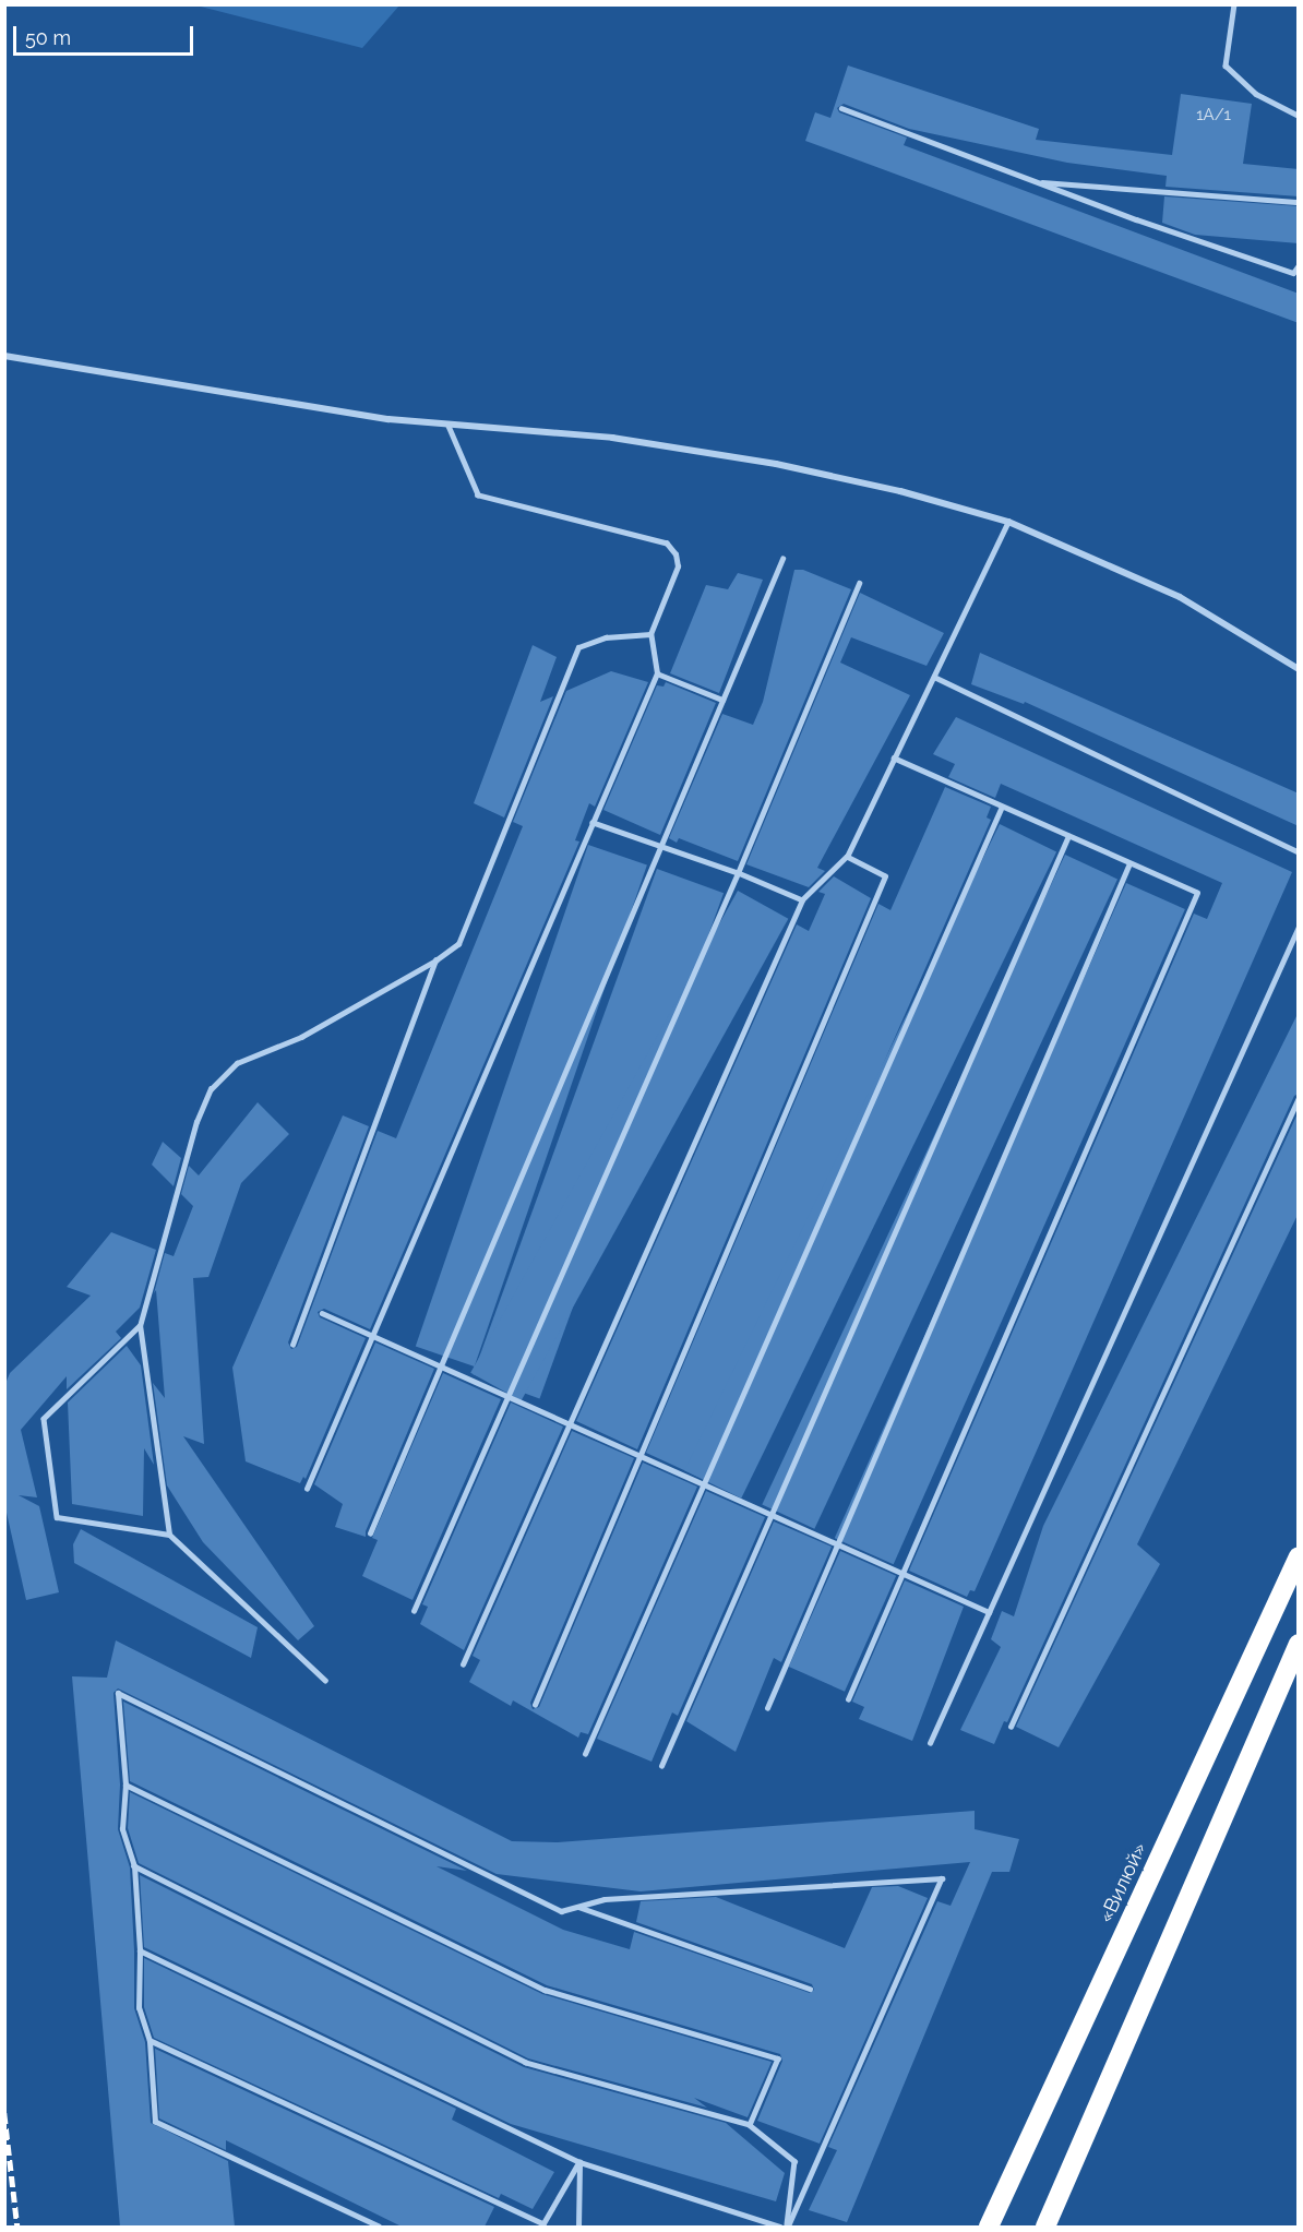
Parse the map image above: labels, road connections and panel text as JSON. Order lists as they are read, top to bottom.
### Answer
{
  "streets": {
    "highway": ["«Вилюй»"]
  },
  "house_numbers": ["1А/1"],
  "scale_bar": "50 m"
}
